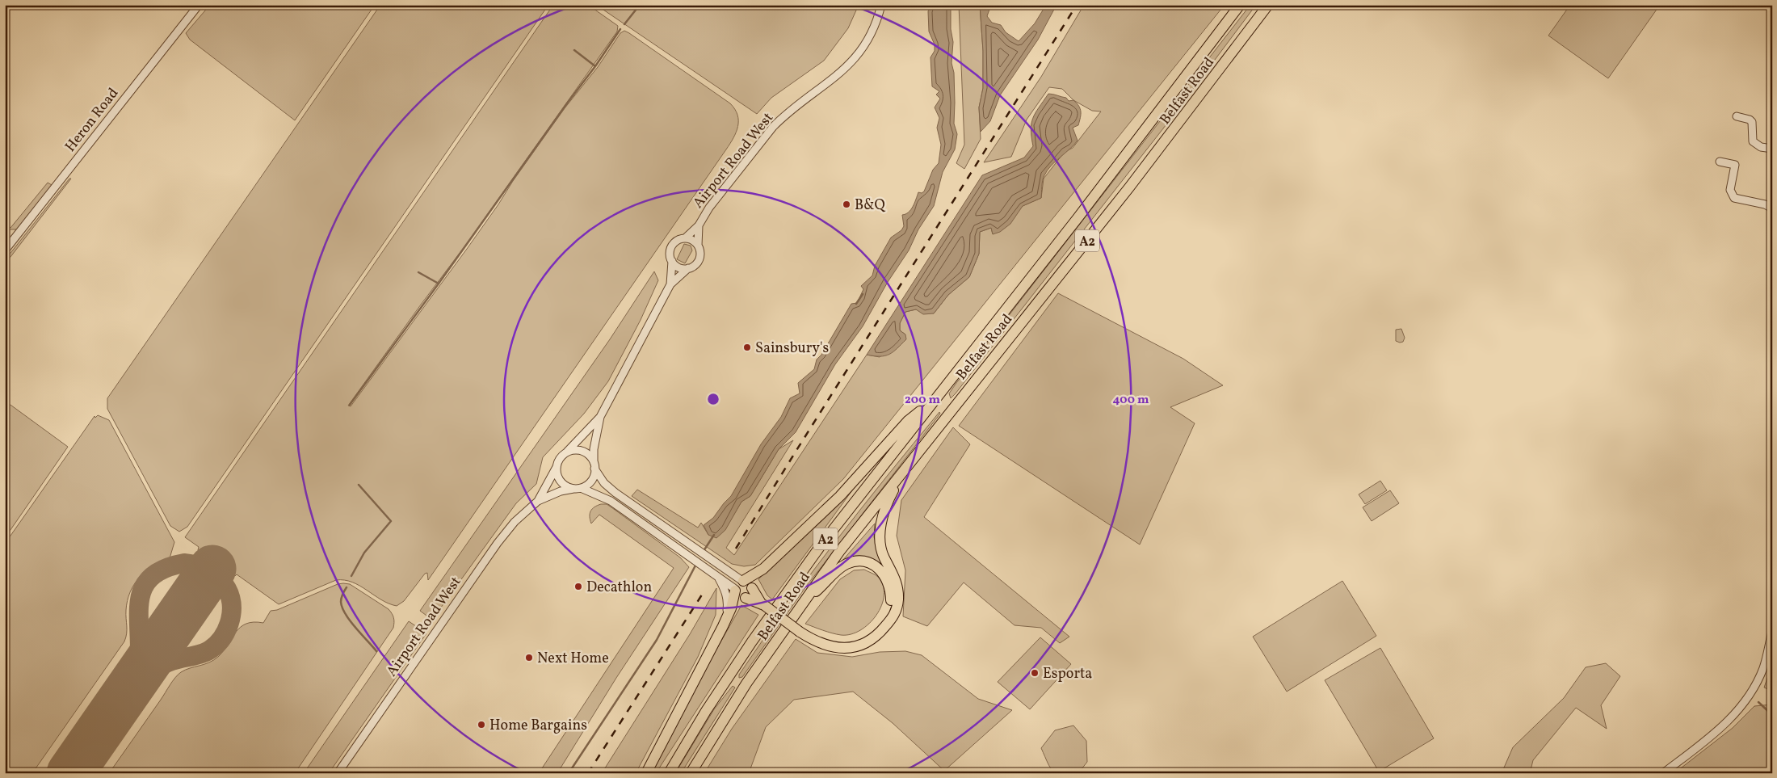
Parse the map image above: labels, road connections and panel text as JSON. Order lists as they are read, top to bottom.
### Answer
{
  "streets": {
    "highway": ["Belfast Road", "A2"],
    "street": ["Heron Road", "Airport Road West"]
  },
  "places": [
    "B&Q",
    "Sainsbury's",
    "Decathlon",
    "Next Home",
    "Esporta",
    "Home Bargains"
  ],
  "rings": ["200 m", "400 m"]
}
